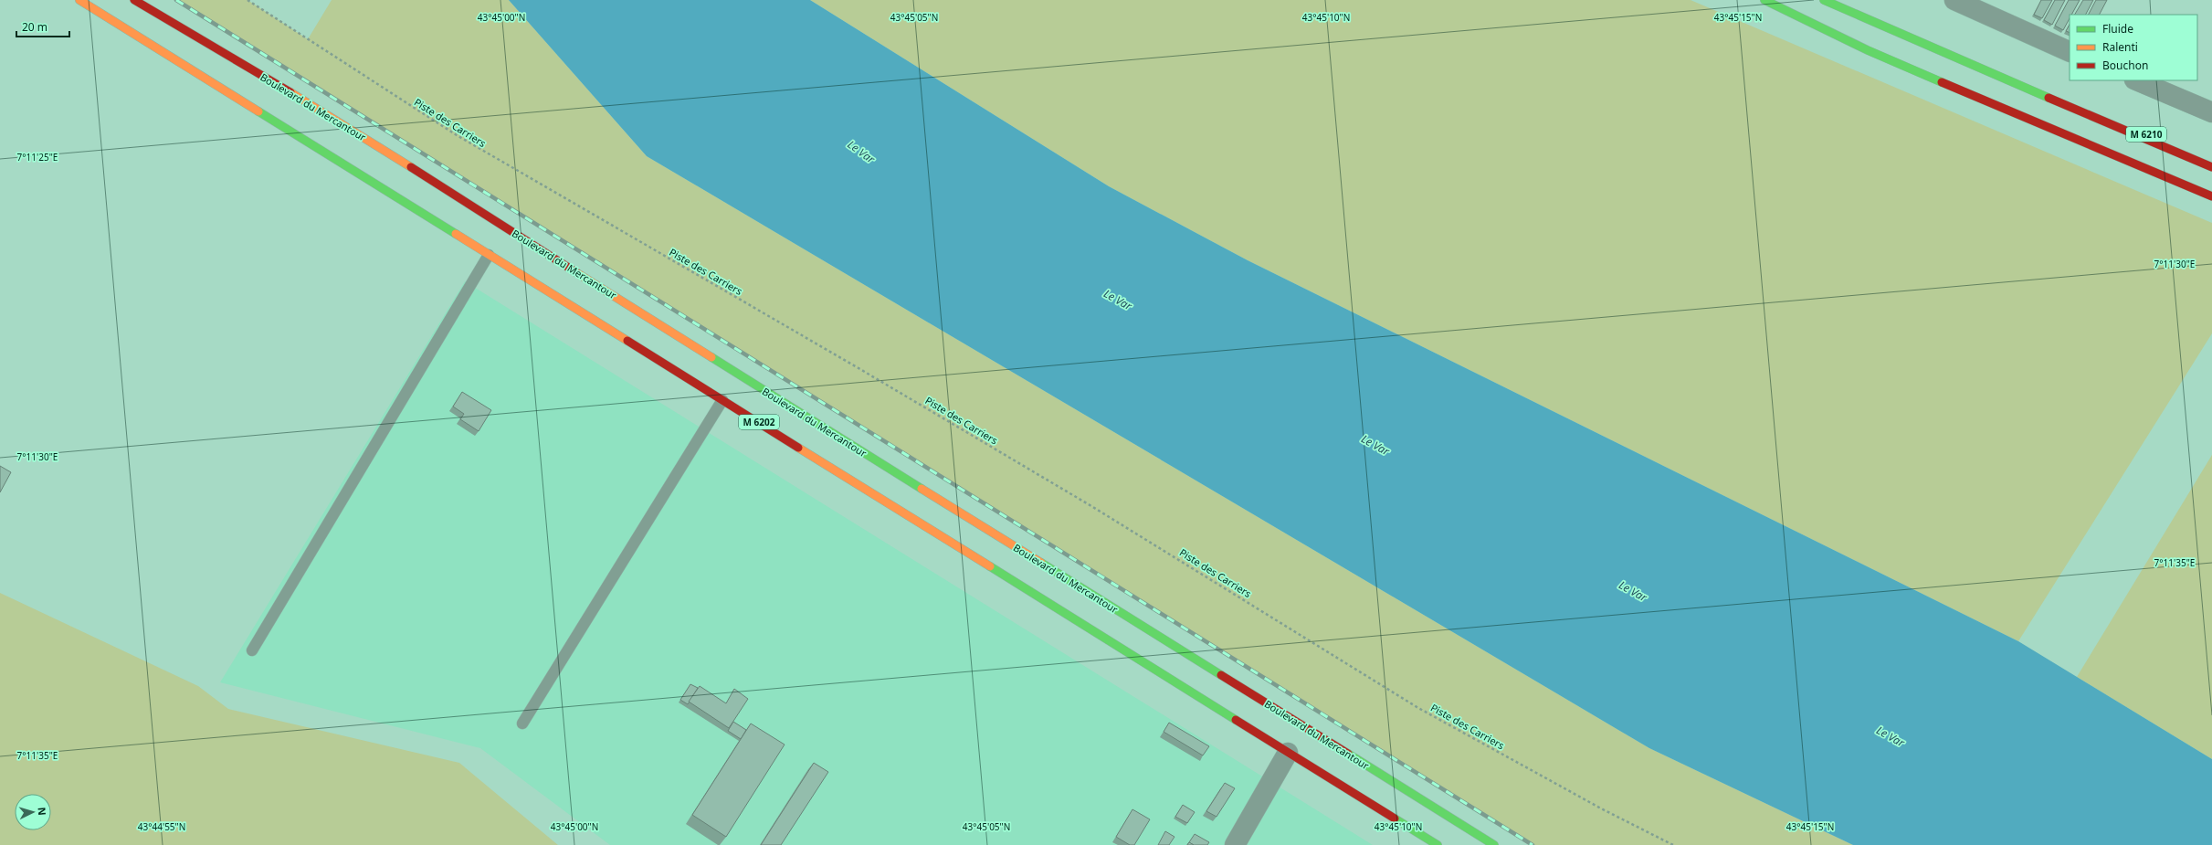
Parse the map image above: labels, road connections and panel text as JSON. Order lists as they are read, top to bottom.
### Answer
{
  "streets": {
    "main road": ["Boulevard du Mercantour", "M 6210", "M 6202"],
    "path": ["Piste des Carriers"]
  },
  "water": ["Le Var"],
  "legend": ["Fluide", "Ralenti", "Bouchon"],
  "scale_bar": "20 m",
  "north": "right",
  "coordinates": [
    "43°45'00\"N",
    "43°45'05\"N",
    "43°45'10\"N",
    "43°45'15\"N",
    "7°11'25\"E",
    "7°11'30\"E",
    "7°11'35\"E",
    "43°44'55\"N"
  ]
}
